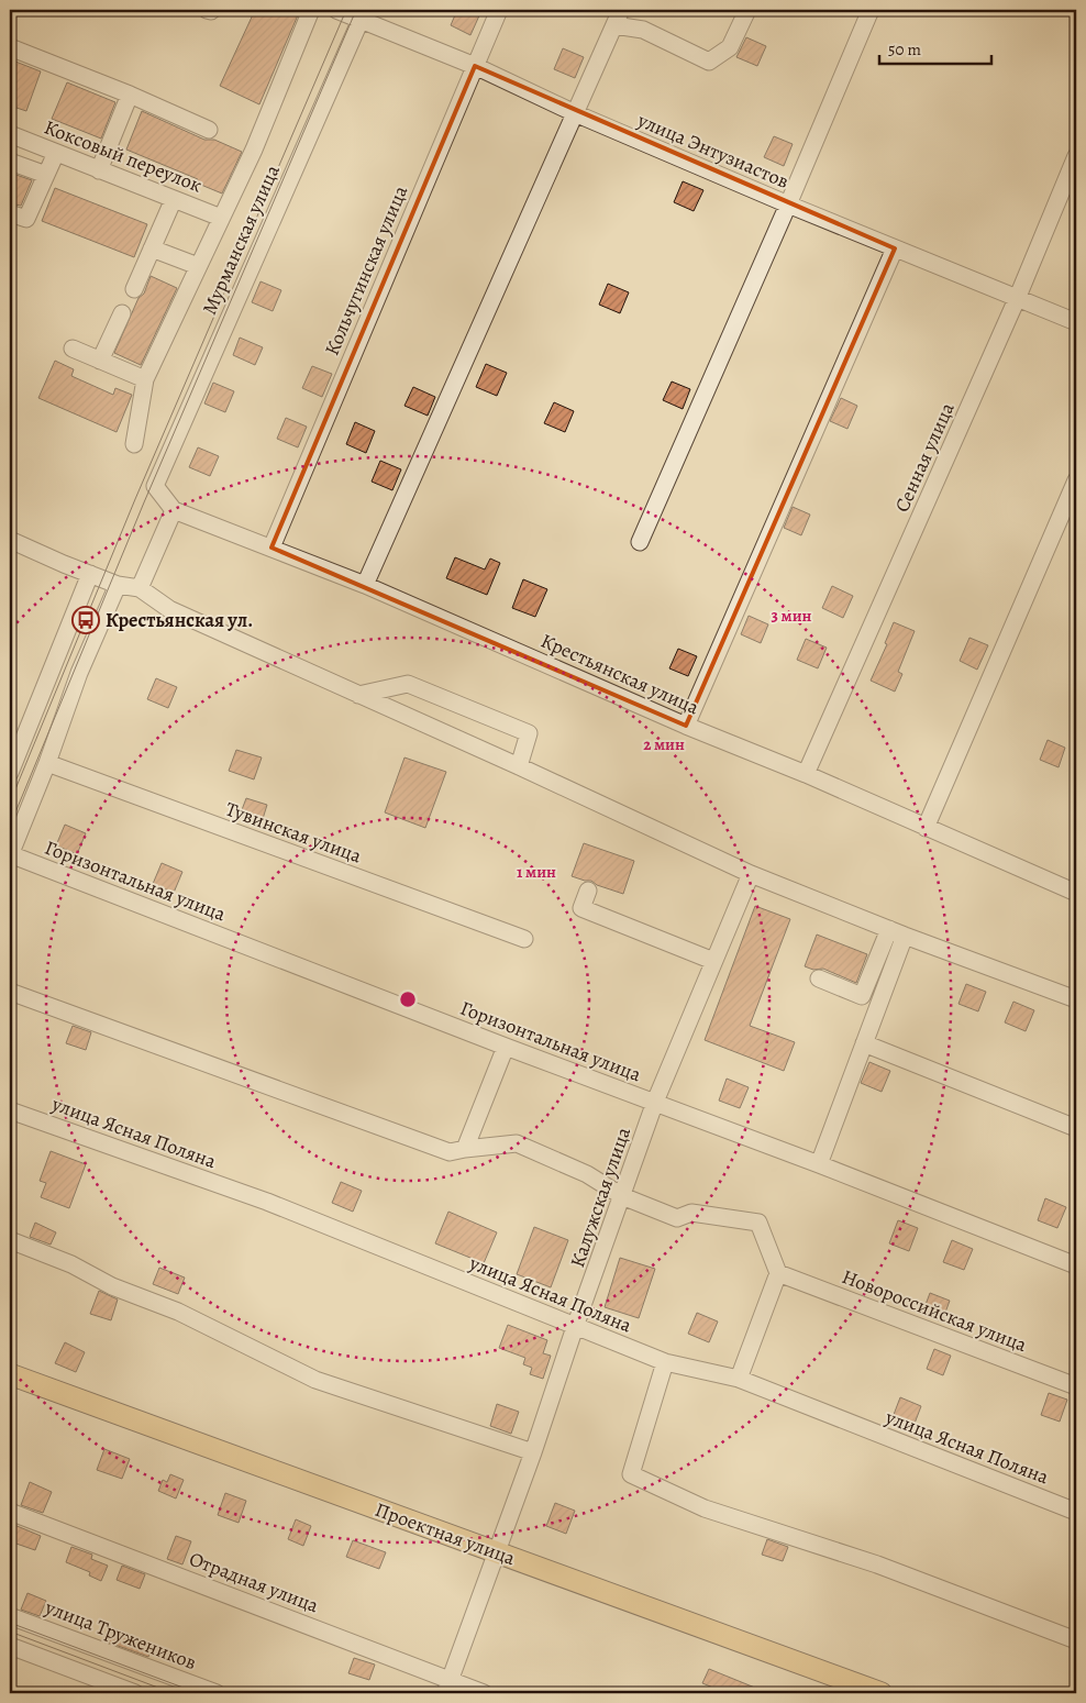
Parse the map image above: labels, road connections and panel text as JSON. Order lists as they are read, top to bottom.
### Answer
{
  "streets": {
    "main road": ["Проектная улица"],
    "street": [
      "улица Энтузиастов",
      "Коксовый переулок",
      "Мурманская улица",
      "Кольчугинская улица",
      "Сенная улица",
      "Крестьянская улица",
      "Тувинская улица",
      "Горизонтальная улица",
      "улица Ясная Поляна",
      "Калужская улица",
      "Новороссийская улица",
      "Отрадная улица",
      "улица Тружеников"
    ]
  },
  "crossings": [
    ["улица Энтузиастов", "Мурманская улица"],
    ["улица Энтузиастов", "Кольчугинская улица"],
    ["улица Энтузиастов", "Сенная улица"],
    ["Мурманская улица", "Крестьянская улица"],
    ["Кольчугинская улица", "Крестьянская улица"],
    ["Сенная улица", "Крестьянская улица"],
    ["Горизонтальная улица", "Калужская улица"],
    ["улица Ясная Поляна", "Калужская улица"],
    ["Калужская улица", "Проектная улица"],
    ["Калужская улица", "Отрадная улица"]
  ],
  "places": {
    "bus stop": ["Крестьянская ул."]
  },
  "scale_bar": "50 m",
  "rings": ["3 мин", "2 мин", "1 мин"]
}
